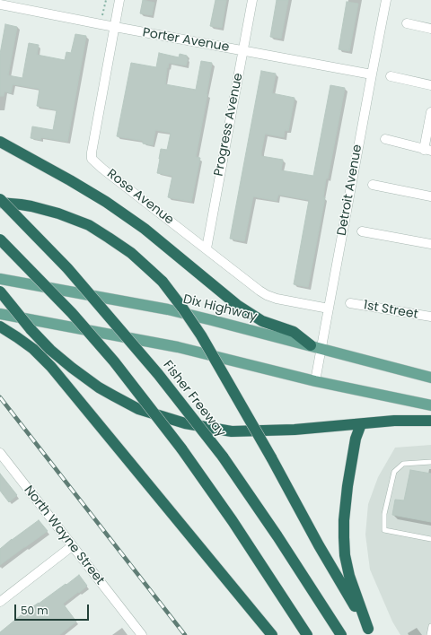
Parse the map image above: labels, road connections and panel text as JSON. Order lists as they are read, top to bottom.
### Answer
{
  "streets": {
    "highway": ["Fisher Freeway"],
    "main road": ["Dix Highway"],
    "street": [
      "Porter Avenue",
      "Progress Avenue",
      "Detroit Avenue",
      "Rose Avenue",
      "1st Street",
      "North Wayne Street"
    ]
  },
  "crossings": [
    ["Porter Avenue", "Progress Avenue"],
    ["Porter Avenue", "Detroit Avenue"],
    ["Porter Avenue", "Rose Avenue"],
    ["Progress Avenue", "Rose Avenue"],
    ["Detroit Avenue", "Rose Avenue"],
    ["Detroit Avenue", "Dix Highway"]
  ],
  "scale_bar": "50 m"
}
